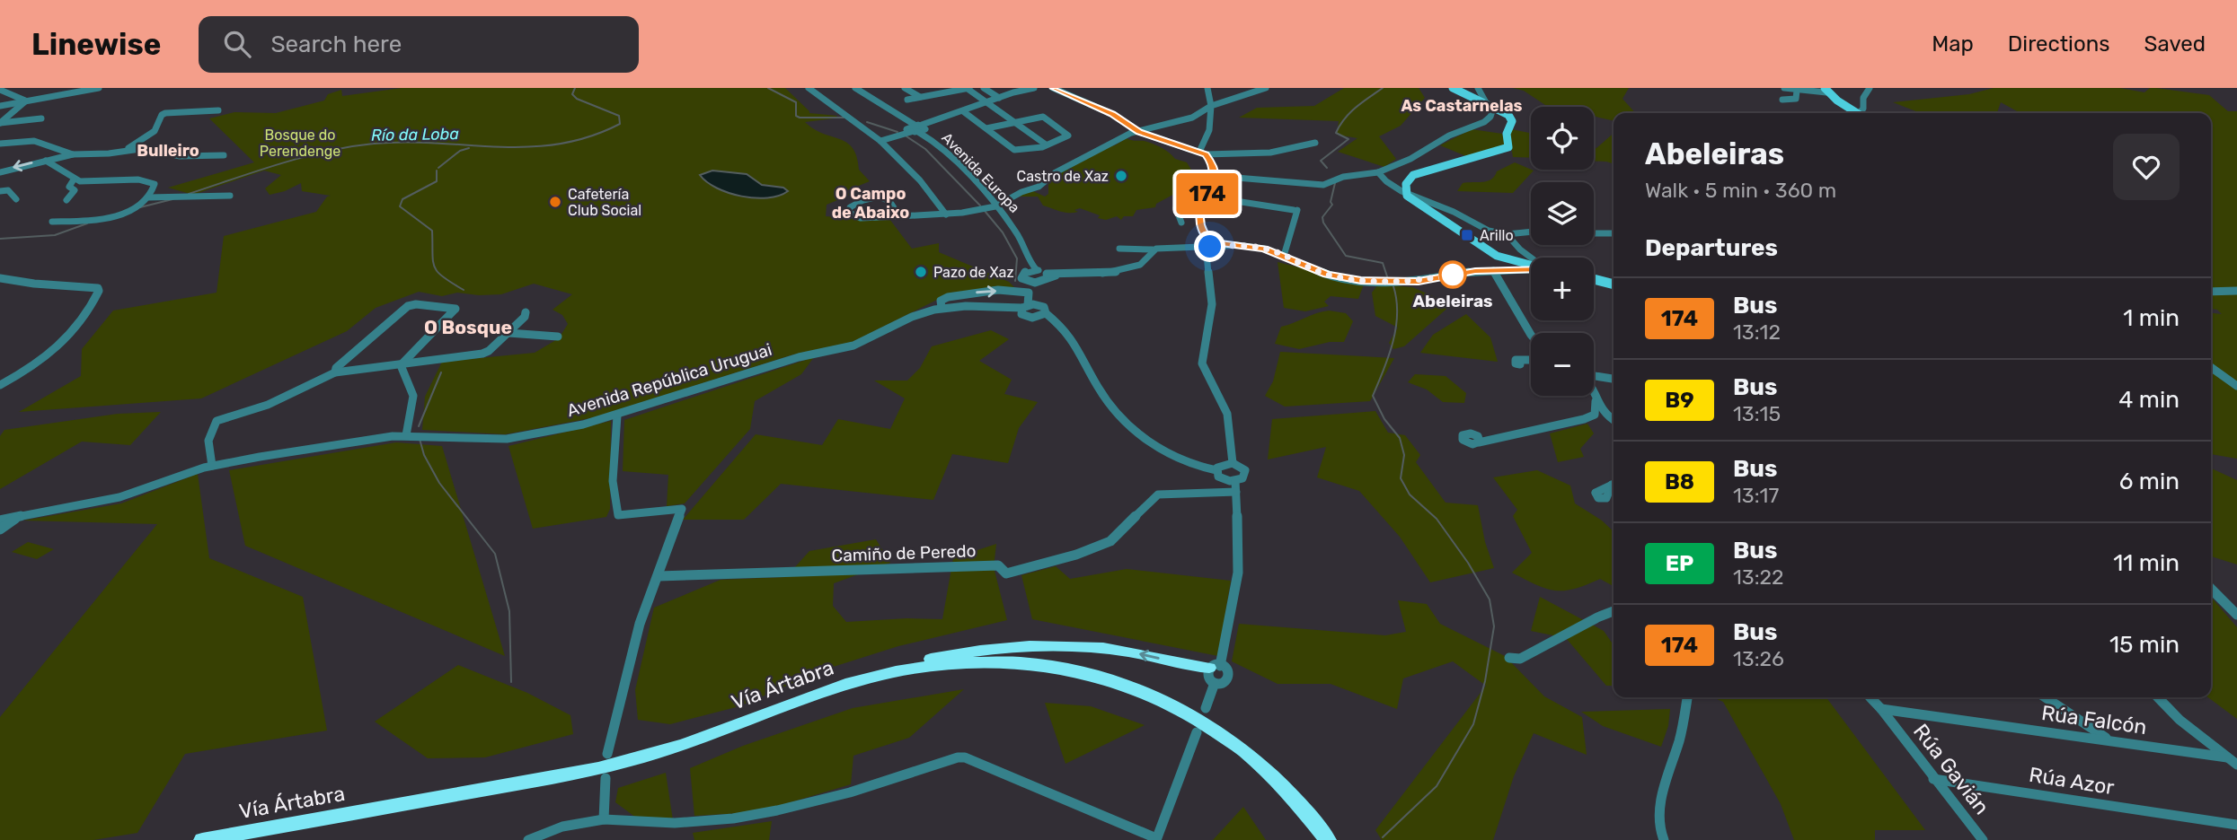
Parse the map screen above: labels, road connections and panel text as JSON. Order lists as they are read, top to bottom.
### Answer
{
  "streets": {
    "highway": ["Vía Ártabra"],
    "street": [
      "Avenida Europa",
      "Avenida República Uruguai",
      "Camiño de Peredo",
      "Rúa Falcón",
      "Rúa Gavián",
      "Rúa Azor"
    ]
  },
  "crossings": [
    ["Rúa Falcón", "Rúa Gavián"],
    ["Rúa Gavián", "Rúa Azor"]
  ],
  "districts": [
    "As Castarnelas",
    "Bulleiro",
    "O Campo de Abaixo",
    "O Bosque"
  ],
  "water": ["Río da Loba"],
  "parks": ["Bosque do Perendenge"],
  "places": {
    "other": [
      "Castro de Xaz",
      "Cafetería Club Social",
      "Pazo de Xaz",
      "Abeleiras"
    ],
    "transit": ["Arillo"]
  },
  "lines": ["bus line 174"],
  "page": {
    "header": "Linewise",
    "search": "Search here",
    "nav": ["Map", "Directions", "Saved"],
    "on_map": "174",
    "map_buttons": ["+", "−"],
    "heading": [
      ["Abeleiras", "Walk · 5 min · 360 m"],
      "Departures"
    ],
    "list": [
      {
        "mark": "174",
        "name": "Bus",
        "note": "13:12",
        "value": "1 min"
      },
      {
        "mark": "B9",
        "name": "Bus",
        "note": "13:15",
        "value": "4 min"
      },
      {
        "mark": "B8",
        "name": "Bus",
        "note": "13:17",
        "value": "6 min"
      },
      {
        "mark": "EP",
        "name": "Bus",
        "note": "13:22",
        "value": "11 min"
      },
      {
        "mark": "174",
        "name": "Bus",
        "note": "13:26",
        "value": "15 min"
      }
    ]
  }
}
